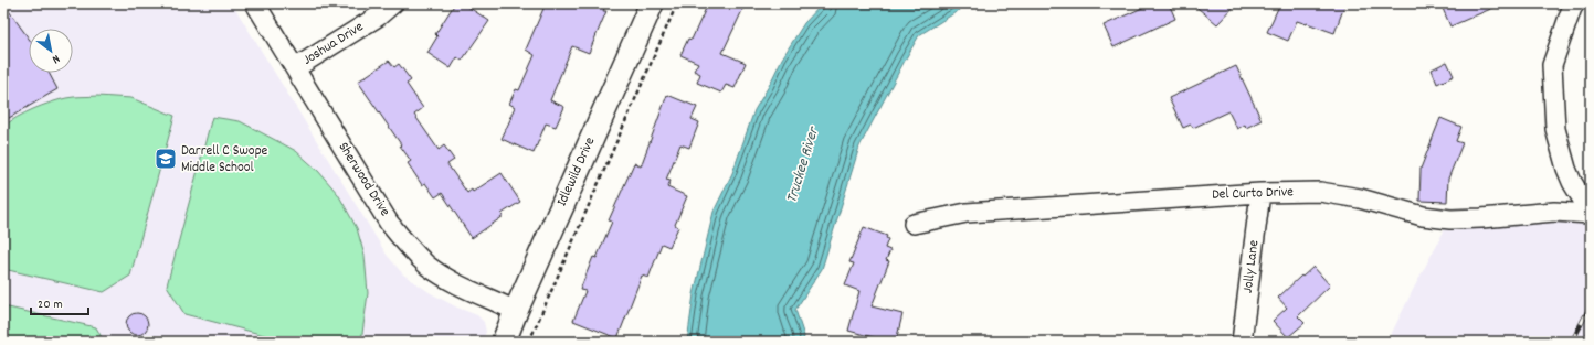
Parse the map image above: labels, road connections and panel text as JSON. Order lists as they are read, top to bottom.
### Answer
{
  "streets": {
    "street": [
      "Joshua Drive",
      "Idlewild Drive",
      "Sherwood Drive",
      "Del Curto Drive",
      "Jolly Lane"
    ]
  },
  "crossings": [
    ["Joshua Drive", "Sherwood Drive"],
    ["Idlewild Drive", "Sherwood Drive"],
    ["Del Curto Drive", "Jolly Lane"]
  ],
  "water": ["Truckee River"],
  "places": {
    "school or university": ["Darrell C Swope Middle School"]
  },
  "scale_bar": "20 m",
  "north": "bottom right"
}
